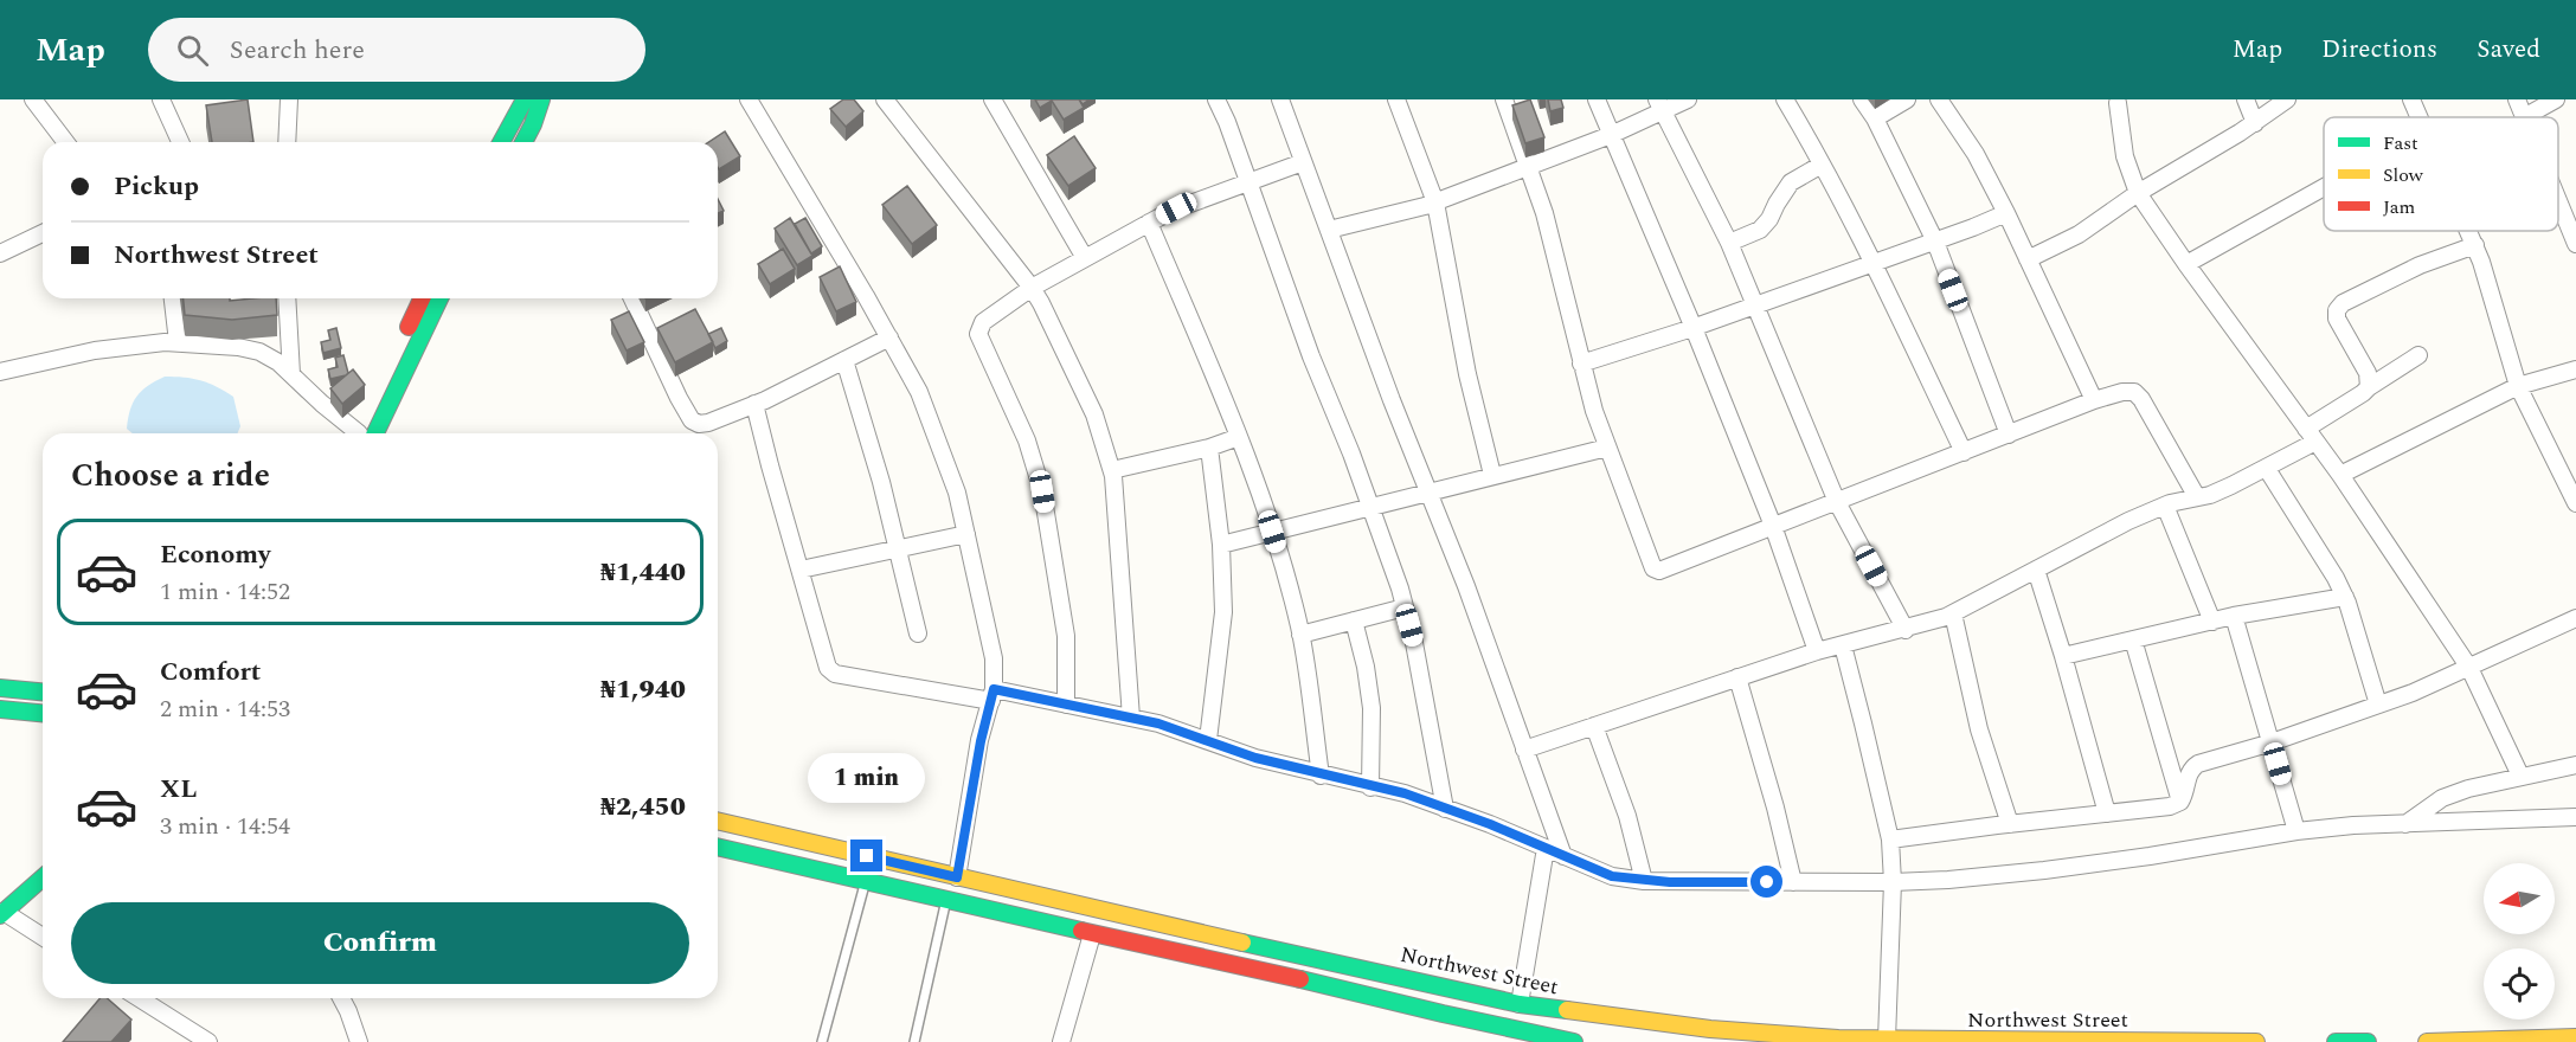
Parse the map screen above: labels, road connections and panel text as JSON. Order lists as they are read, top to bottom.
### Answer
{
  "streets": {
    "main road": ["Northwest Street"]
  },
  "legend": ["Fast", "Slow", "Jam"],
  "north": "left",
  "page": {
    "header": "Map",
    "search": "Search here",
    "nav": ["Map", "Directions", "Saved"],
    "banner": ["Pickup", "Northwest Street"],
    "heading": "Choose a ride",
    "list": [
      {
        "name": "Economy",
        "note": "1 min · 14:52",
        "value": "₦1,440"
      },
      {
        "name": "Comfort",
        "note": "2 min · 14:53",
        "value": "₦1,940"
      },
      {
        "name": "XL",
        "note": "3 min · 14:54",
        "value": "₦2,450"
      }
    ],
    "bubble": "1 min",
    "buttons": "Confirm"
  }
}
